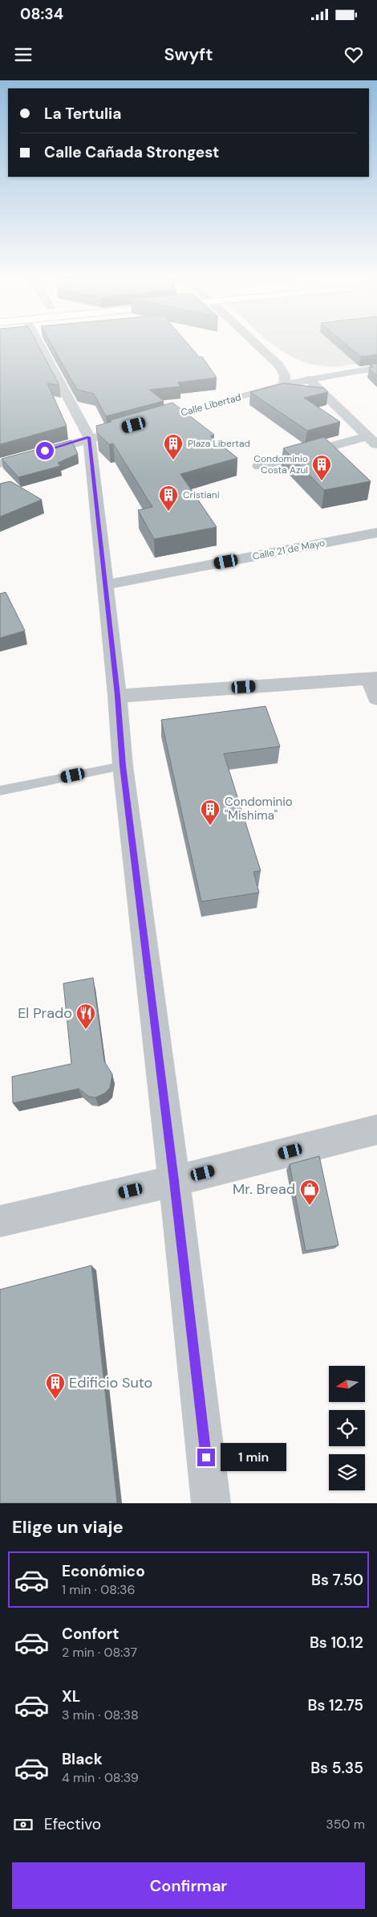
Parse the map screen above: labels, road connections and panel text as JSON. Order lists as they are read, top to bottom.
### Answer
{
  "streets": {
    "street": ["Calle Libertad", "Calle 21 de Mayo"]
  },
  "places": {
    "building": [
      "Plaza Libertad",
      "Condominio Costa Azul",
      "Cristiani",
      "Condominio \"Mishima\"",
      "Edificio Suto"
    ],
    "restaurant": ["El Prado"],
    "shop": ["Mr. Bread"]
  },
  "north": "left",
  "page": {
    "status": "08:34",
    "header": "Swyft",
    "banner": ["La Tertulia", "Calle Cañada Strongest"],
    "bubble": "1 min",
    "heading": "Elige un viaje",
    "list": [
      {
        "name": "Económico",
        "note": "1 min · 08:36",
        "value": "Bs 7.50"
      },
      {
        "name": "Confort",
        "note": "2 min · 08:37",
        "value": "Bs 10.12"
      },
      {
        "name": "XL",
        "note": "3 min · 08:38",
        "value": "Bs 12.75"
      },
      {
        "name": "Black",
        "note": "4 min · 08:39",
        "value": "Bs 5.35"
      }
    ],
    "pay": ["Efectivo", "350 m"],
    "buttons": "Confirmar"
  }
}
